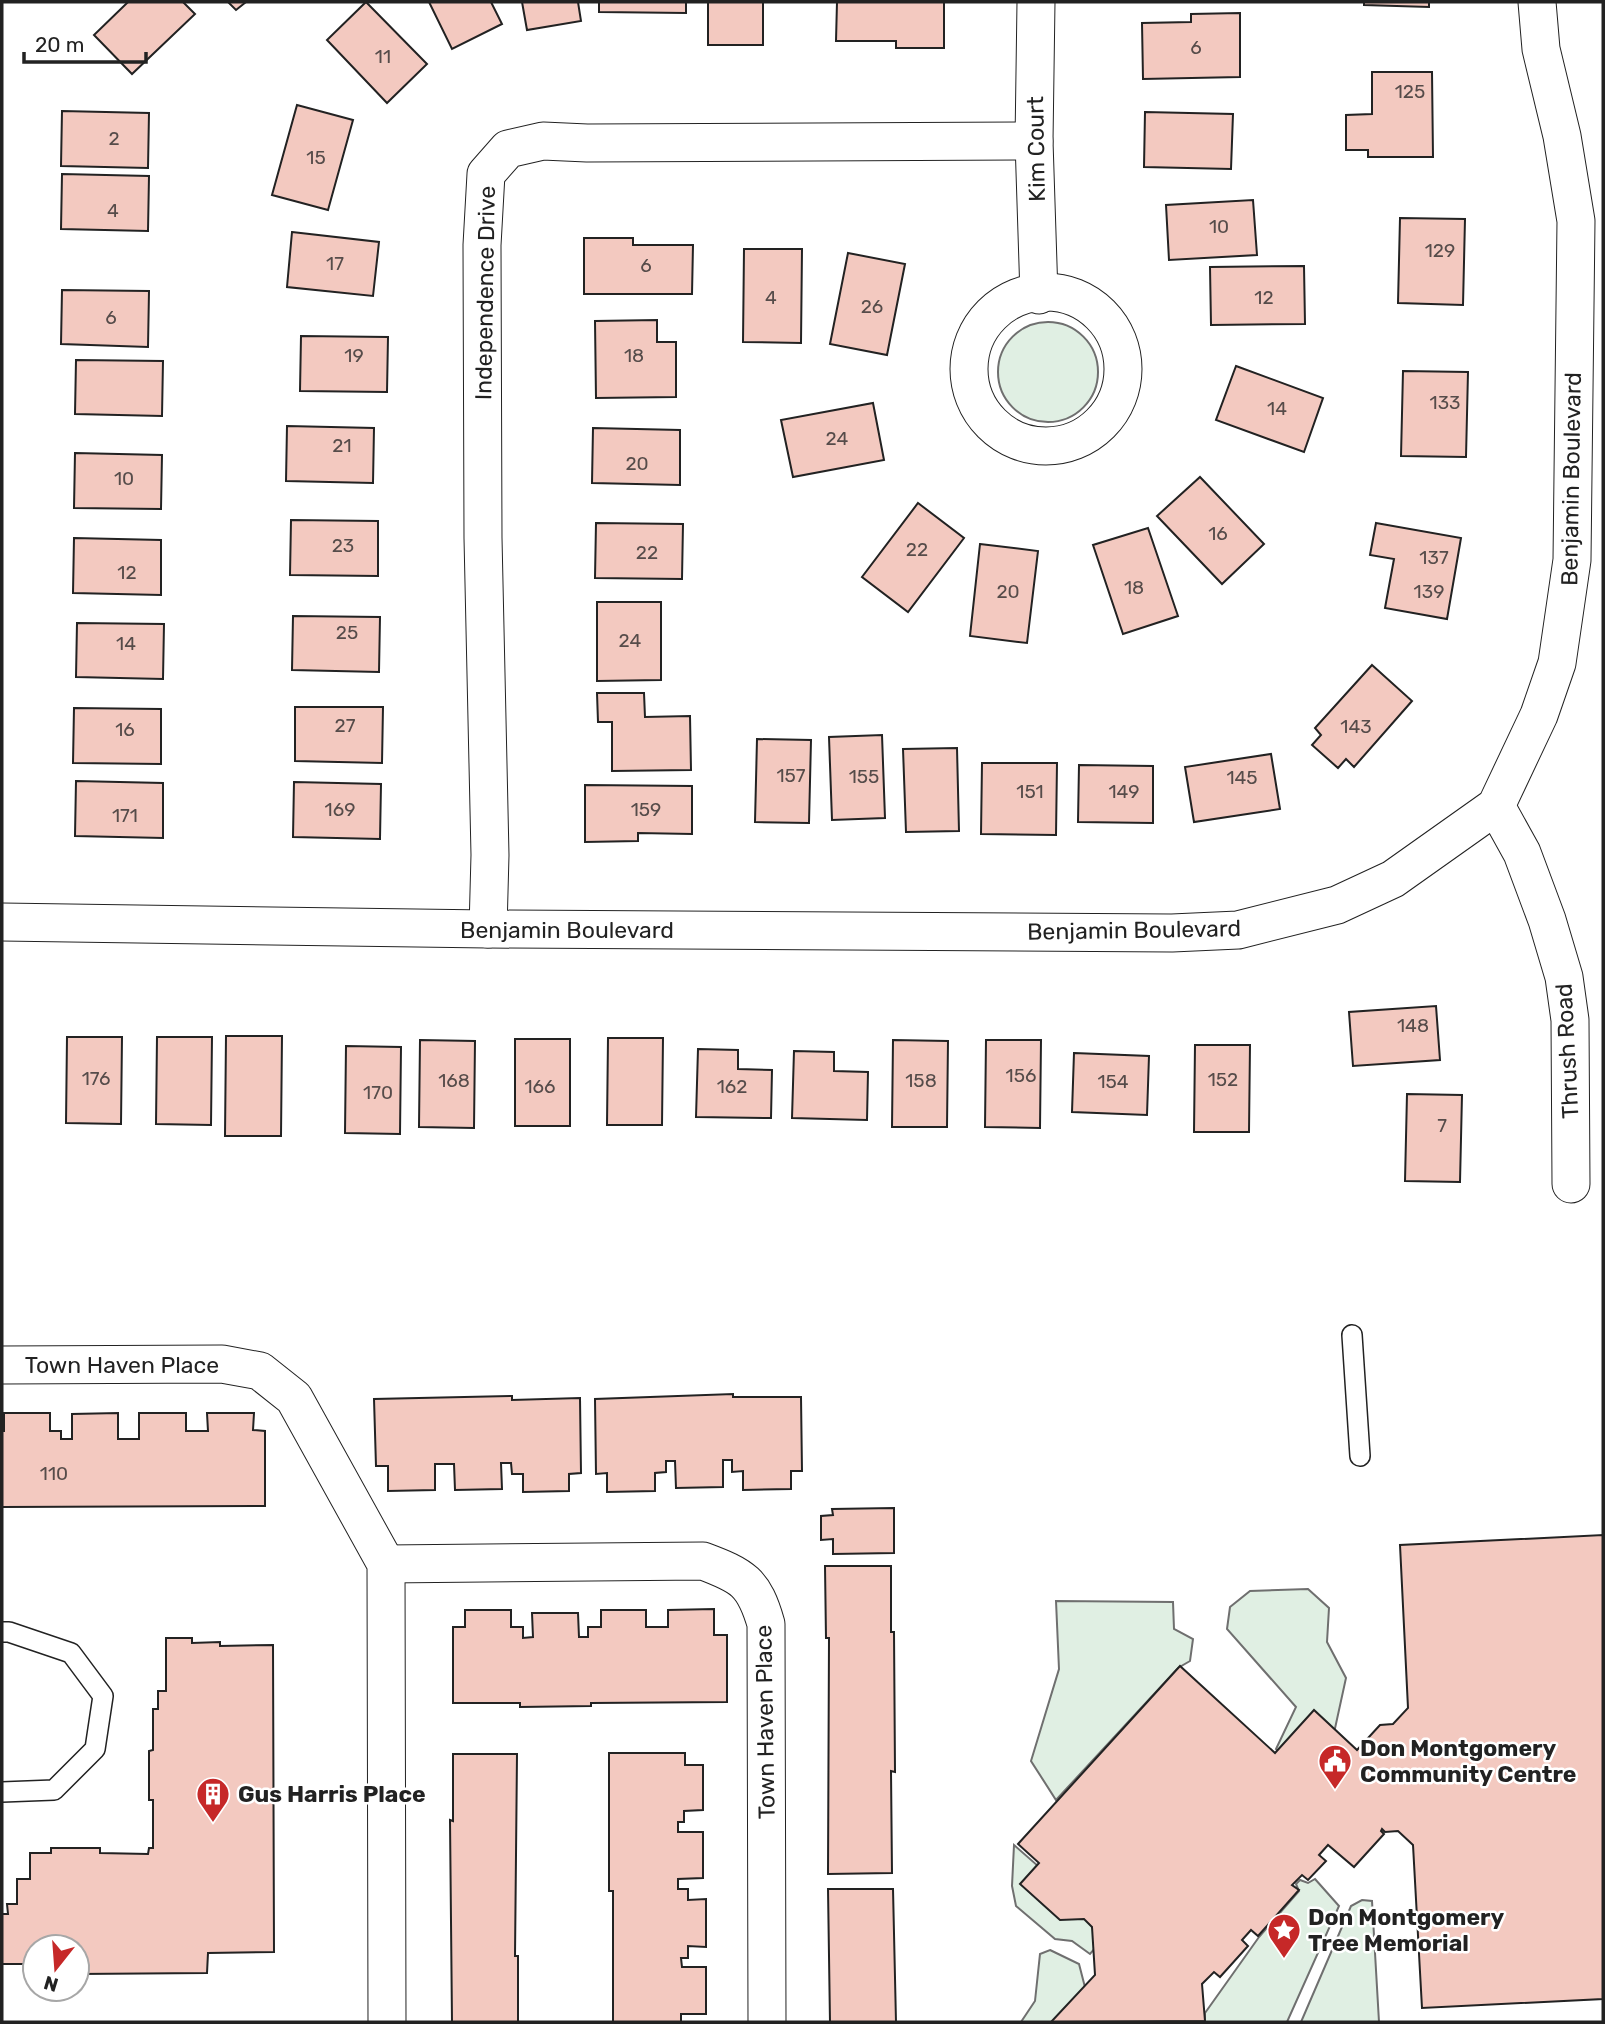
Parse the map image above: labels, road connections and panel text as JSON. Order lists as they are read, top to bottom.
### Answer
{
  "streets": {
    "street": [
      "Kim Court",
      "Independence Drive",
      "Benjamin Boulevard",
      "Thrush Road",
      "Town Haven Place"
    ]
  },
  "crossings": [
    ["Kim Court", "Independence Drive"],
    ["Independence Drive", "Benjamin Boulevard"],
    ["Benjamin Boulevard", "Thrush Road"]
  ],
  "places": {
    "public building": ["Don Montgomery Community Centre"],
    "building": ["Gus Harris Place"],
    "place": ["Don Montgomery Tree Memorial"]
  },
  "house_numbers": [
    "6",
    "11",
    "125",
    "2",
    "15",
    "4",
    "10",
    "129",
    "17",
    "6",
    "4",
    "12",
    "26",
    "6",
    "19",
    "18",
    "133",
    "14",
    "24",
    "21",
    "20",
    "10",
    "16",
    "23",
    "22",
    "22",
    "137",
    "12",
    "18",
    "20",
    "139",
    "25",
    "24",
    "14",
    "27",
    "143",
    "16",
    "157",
    "155",
    "145",
    "151",
    "149",
    "169",
    "159",
    "171",
    "148",
    "156",
    "176",
    "152",
    "168",
    "158",
    "154",
    "166",
    "162",
    "170",
    "7",
    "110"
  ],
  "scale_bar": "20 m",
  "north": "bottom"
}
